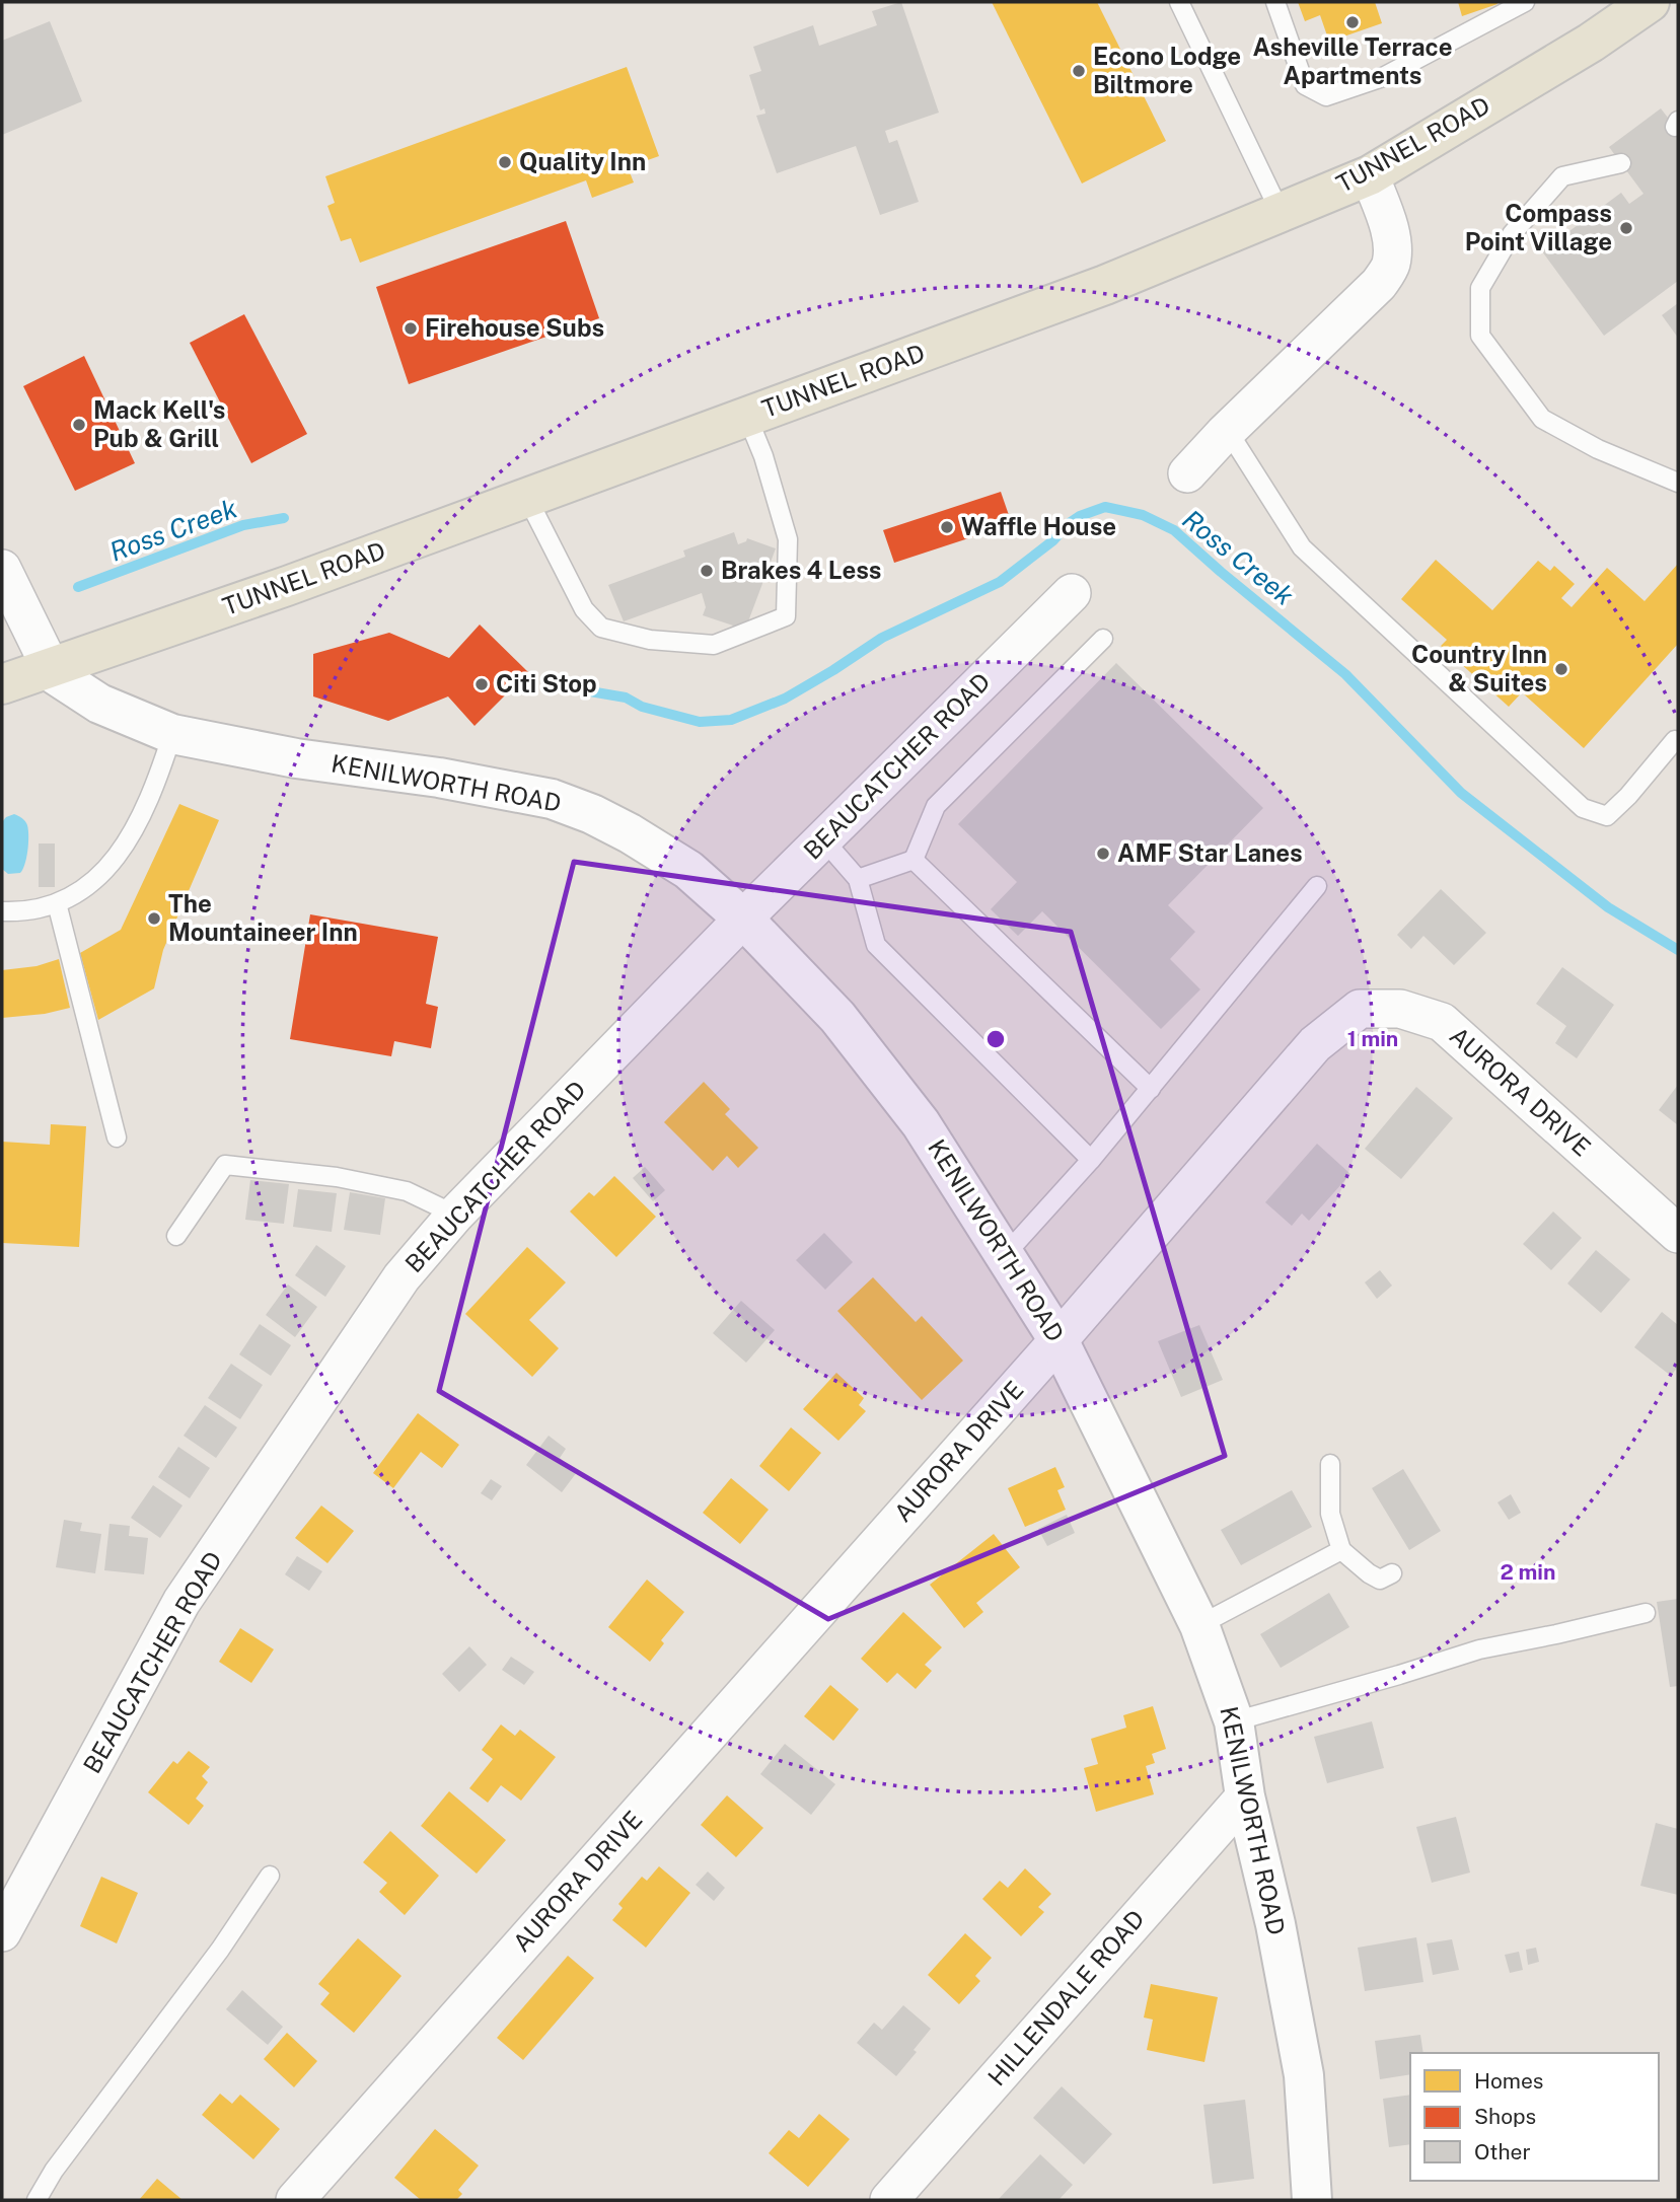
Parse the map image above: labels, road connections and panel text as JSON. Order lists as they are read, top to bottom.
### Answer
{
  "streets": {
    "main road": ["TUNNEL ROAD"],
    "street": [
      "BEAUCATCHER ROAD",
      "KENILWORTH ROAD",
      "AURORA DRIVE",
      "HILLENDALE ROAD"
    ]
  },
  "crossings": [
    ["TUNNEL ROAD", "KENILWORTH ROAD"],
    ["BEAUCATCHER ROAD", "KENILWORTH ROAD"],
    ["KENILWORTH ROAD", "AURORA DRIVE"],
    ["KENILWORTH ROAD", "HILLENDALE ROAD"]
  ],
  "water": ["Ross Creek"],
  "places": [
    "Asheville Terrace Apartments",
    "Econo Lodge Biltmore",
    "Quality Inn",
    "Compass Point Village",
    "Firehouse Subs",
    "Mack Kell's Pub & Grill",
    "Waffle House",
    "Brakes 4 Less",
    "Country Inn & Suites",
    "Citi Stop",
    "AMF Star Lanes",
    "The Mountaineer Inn"
  ],
  "legend": ["Homes", "Shops", "Other"],
  "rings": ["1 min", "2 min"]
}
